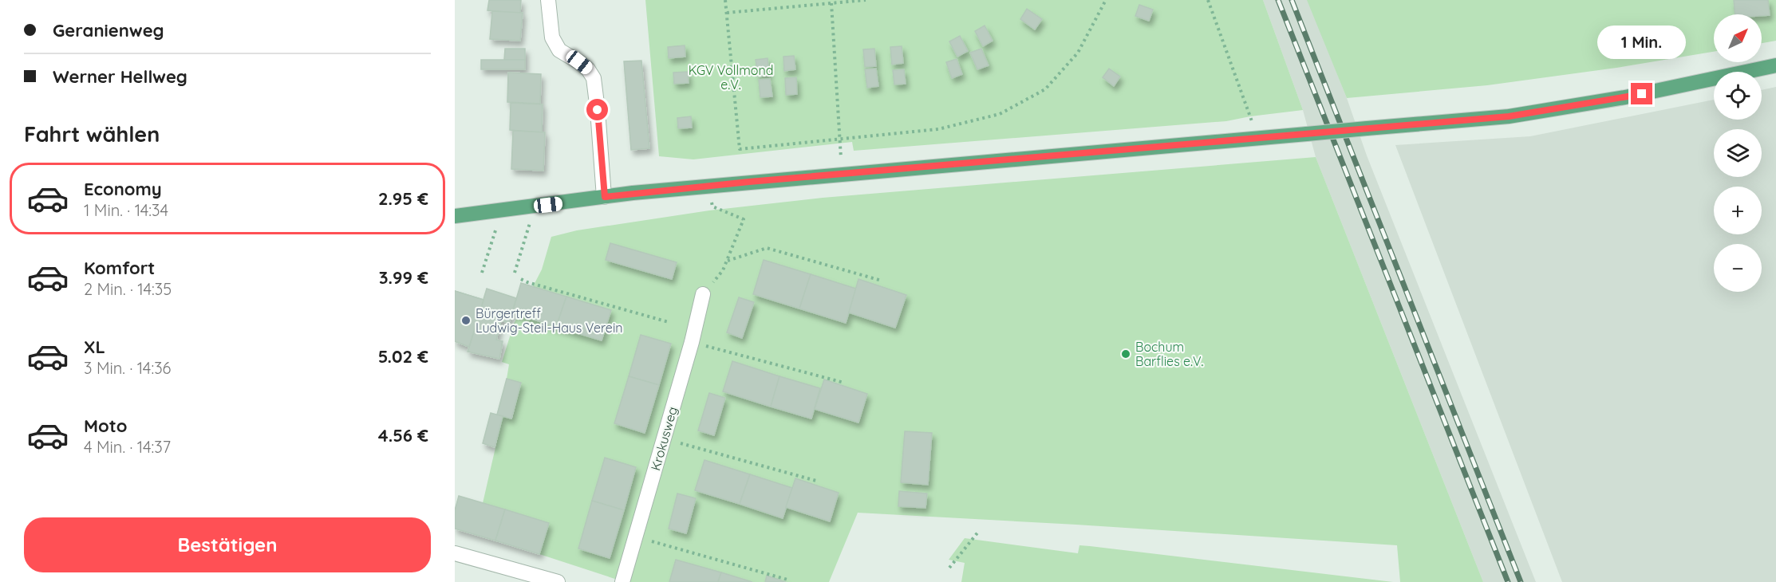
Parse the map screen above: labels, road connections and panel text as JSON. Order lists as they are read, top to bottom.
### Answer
{
  "streets": {
    "street": ["Krokusweg"]
  },
  "parks": ["KGV Vollmond e.V."],
  "places": ["Bürgertreff Ludwig-Steil-Haus Verein", "Bochum Barflies e.V."],
  "north": "top right",
  "page": {
    "banner": ["Geranienweg", "Werner Hellweg"],
    "map_buttons": ["+", "−"],
    "bubble": "1 Min.",
    "heading": "Fahrt wählen",
    "list": [
      {
        "name": "Economy",
        "note": "1 Min. · 14:34",
        "value": "2.95 €"
      },
      {
        "name": "Komfort",
        "note": "2 Min. · 14:35",
        "value": "3.99 €"
      },
      {
        "name": "XL",
        "note": "3 Min. · 14:36",
        "value": "5.02 €"
      },
      {
        "name": "Moto",
        "note": "4 Min. · 14:37",
        "value": "4.56 €"
      }
    ],
    "buttons": "Bestätigen"
  }
}
